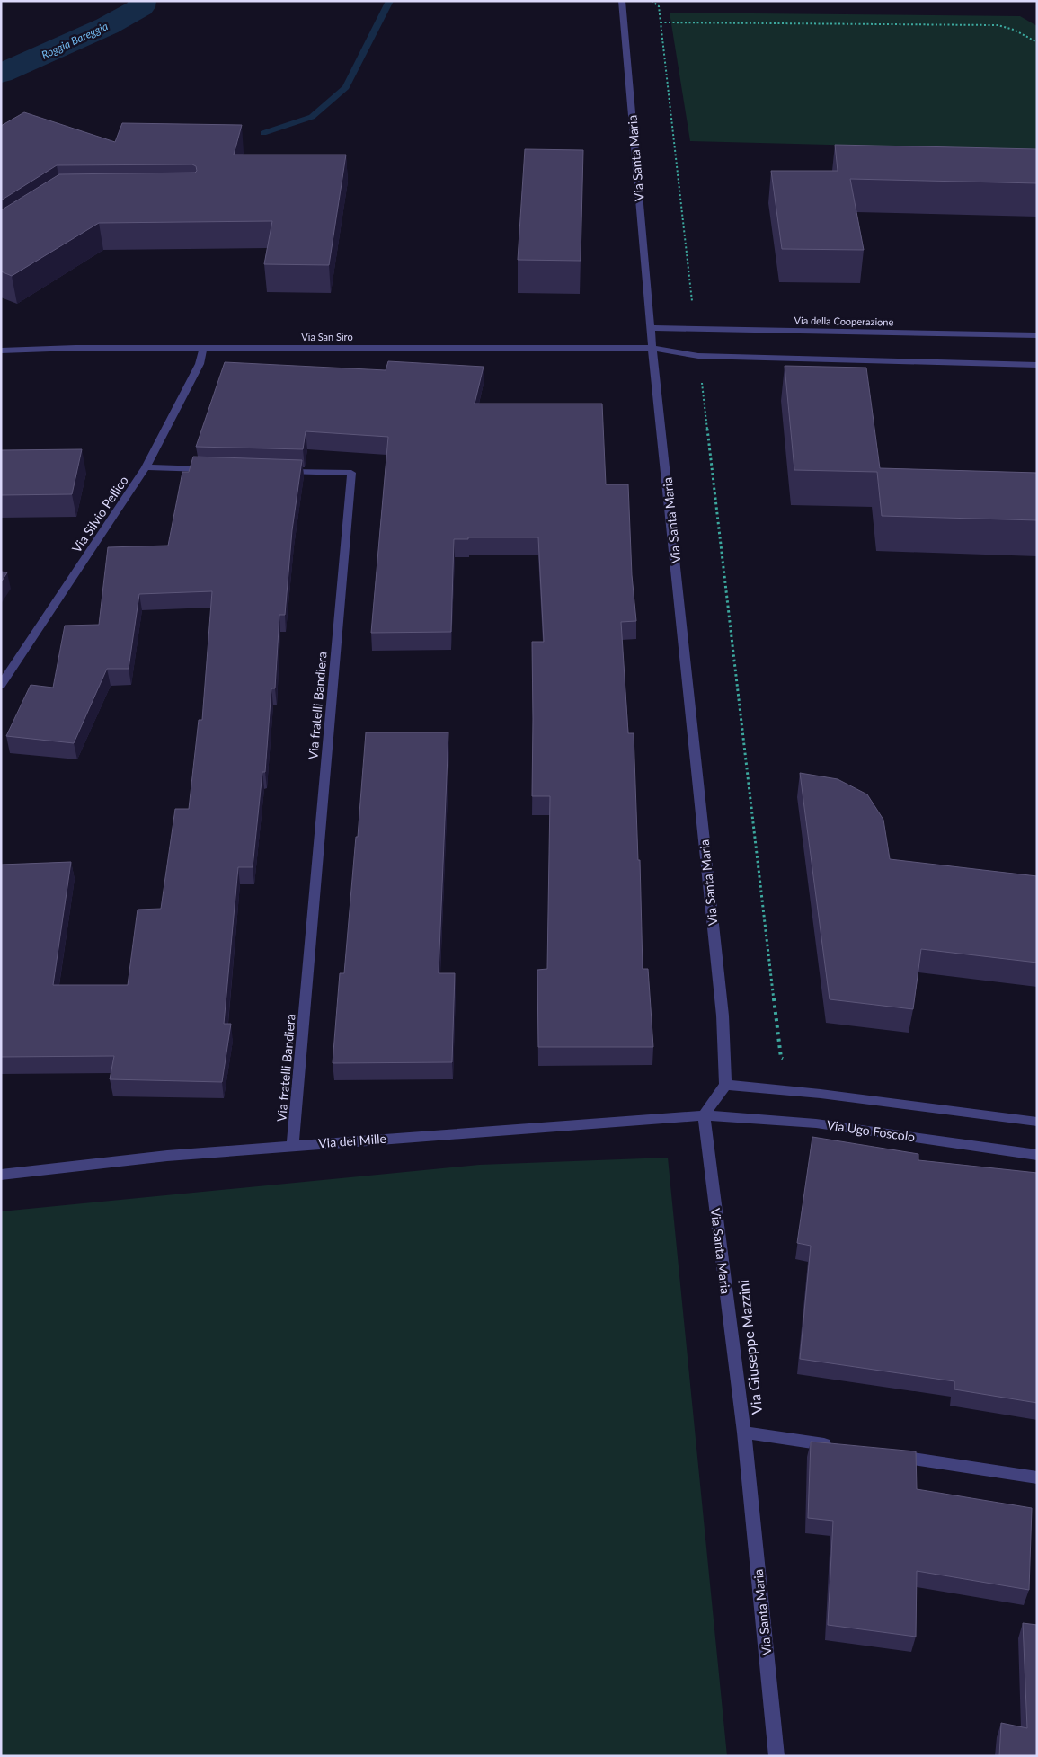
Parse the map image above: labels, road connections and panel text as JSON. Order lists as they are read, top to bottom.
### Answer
{
  "streets": {
    "street": [
      "Via Santa Maria",
      "Via della Cooperazione",
      "Via San Siro",
      "Via Silvio Pellico",
      "Via fratelli Bandiera",
      "Via Ugo Foscolo",
      "Via dei Mille"
    ]
  },
  "crossings": [
    ["Via Santa Maria", "Via della Cooperazione"],
    ["Via Santa Maria", "Via San Siro"],
    ["Via Santa Maria", "Via Ugo Foscolo"],
    ["Via Santa Maria", "Via dei Mille"],
    ["Via San Siro", "Via Silvio Pellico"],
    ["Via fratelli Bandiera", "Via dei Mille"],
    ["Via Ugo Foscolo", "Via dei Mille"]
  ],
  "water": ["Roggia Bareggia"]
}
